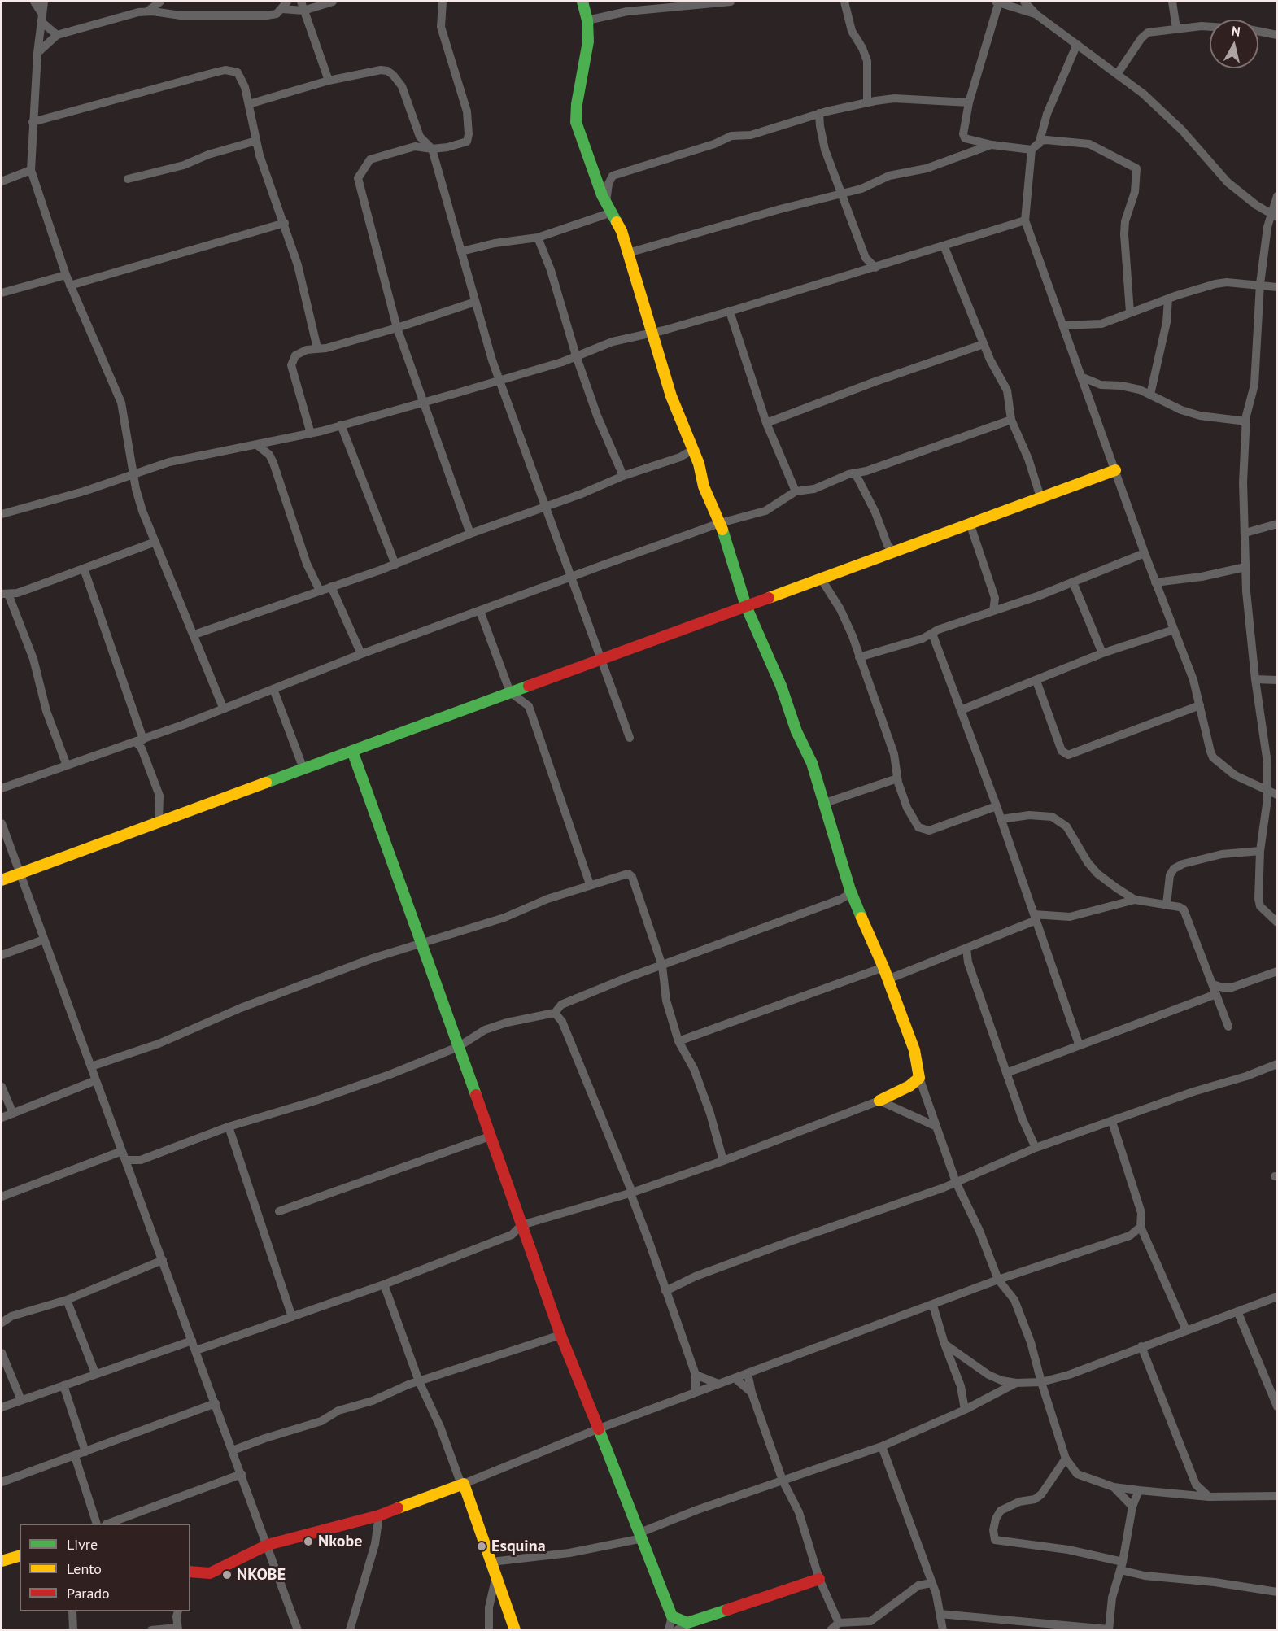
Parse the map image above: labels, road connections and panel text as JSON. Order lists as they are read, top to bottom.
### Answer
{
  "places": ["Nkobe", "Esquina", "NKOBE"],
  "legend": ["Livre", "Lento", "Parado"],
  "north": "top"
}
